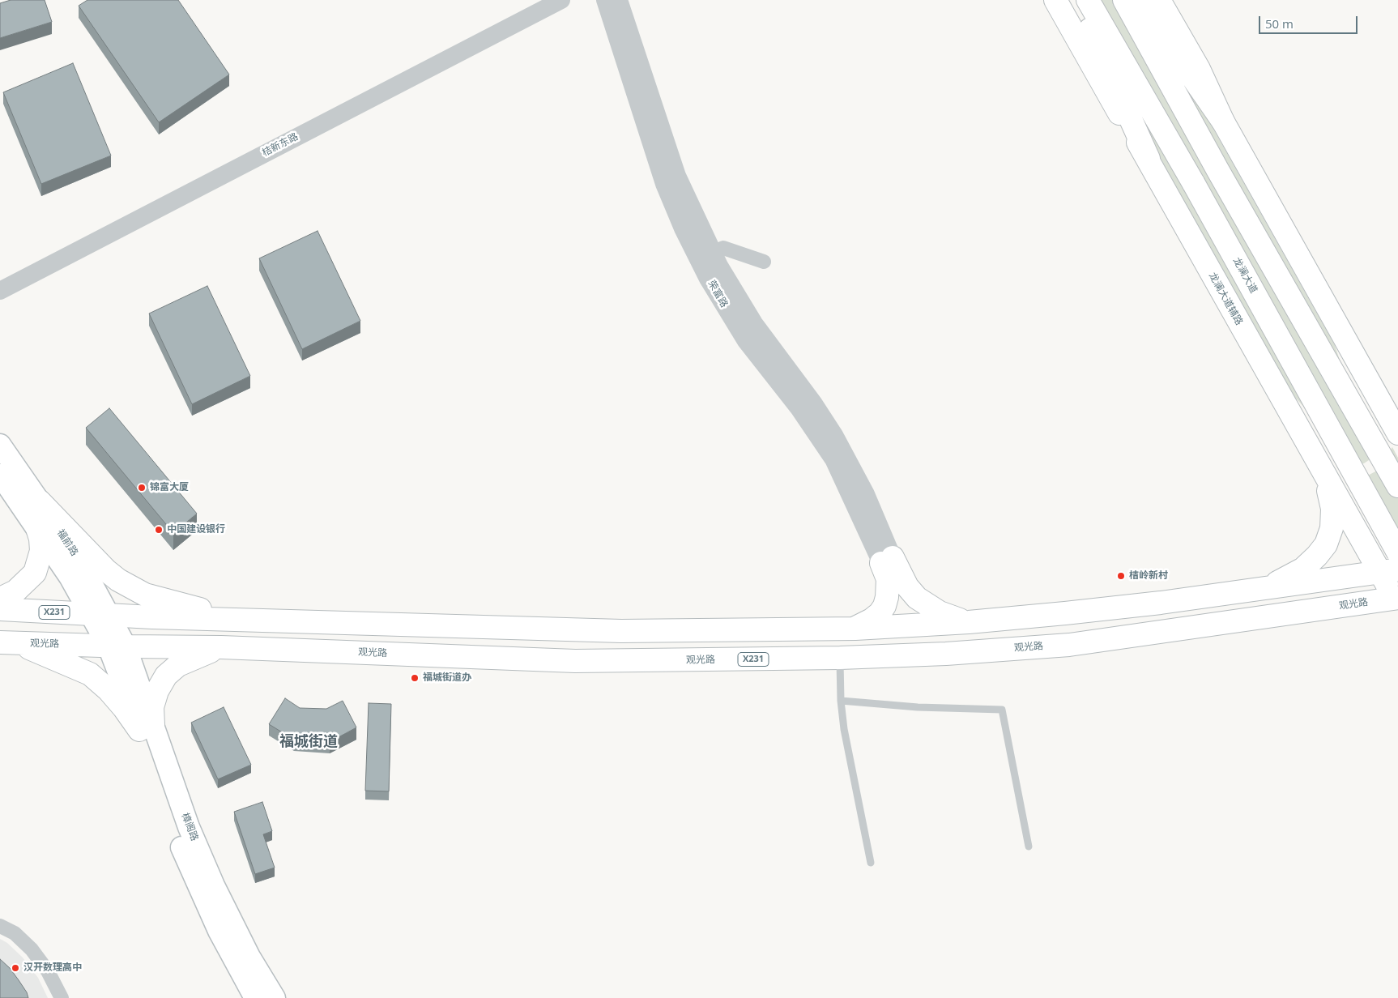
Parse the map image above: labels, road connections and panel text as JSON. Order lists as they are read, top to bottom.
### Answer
{
  "streets": {
    "main road": [
      "龙澜大道",
      "龙澜大道辅路",
      "福前路",
      "观光路",
      "X231",
      "樟阁路"
    ],
    "street": ["桔新东路", "荣富路"]
  },
  "crossings": [
    ["龙澜大道辅路", "观光路"],
    ["龙澜大道辅路", "X231"],
    ["福前路", "观光路"],
    ["福前路", "X231"],
    ["福前路", "樟阁路"],
    ["观光路", "樟阁路"]
  ],
  "districts": ["福城街道"],
  "places": [
    "锦富大厦",
    "中国建设银行",
    "桔岭新村",
    "福城街道办",
    "汉开数理高中"
  ],
  "scale_bar": "50 m"
}
